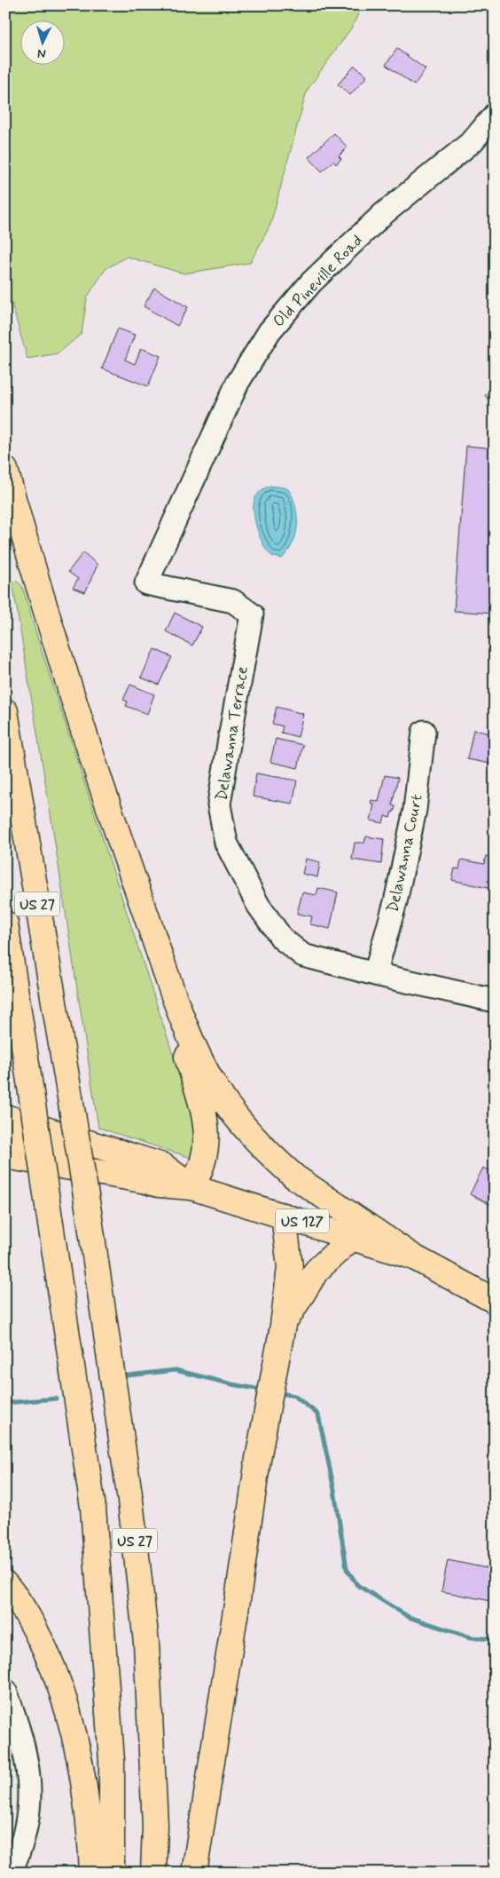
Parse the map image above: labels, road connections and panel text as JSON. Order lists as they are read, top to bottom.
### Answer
{
  "streets": {
    "main road": ["US 27", "US 127"],
    "street": ["Old Pineville Road", "Delawanna Terrace", "Delawanna Court"]
  },
  "crossings": [
    ["Old Pineville Road", "Delawanna Terrace"],
    ["Delawanna Terrace", "Delawanna Court"]
  ],
  "north": "bottom"
}
